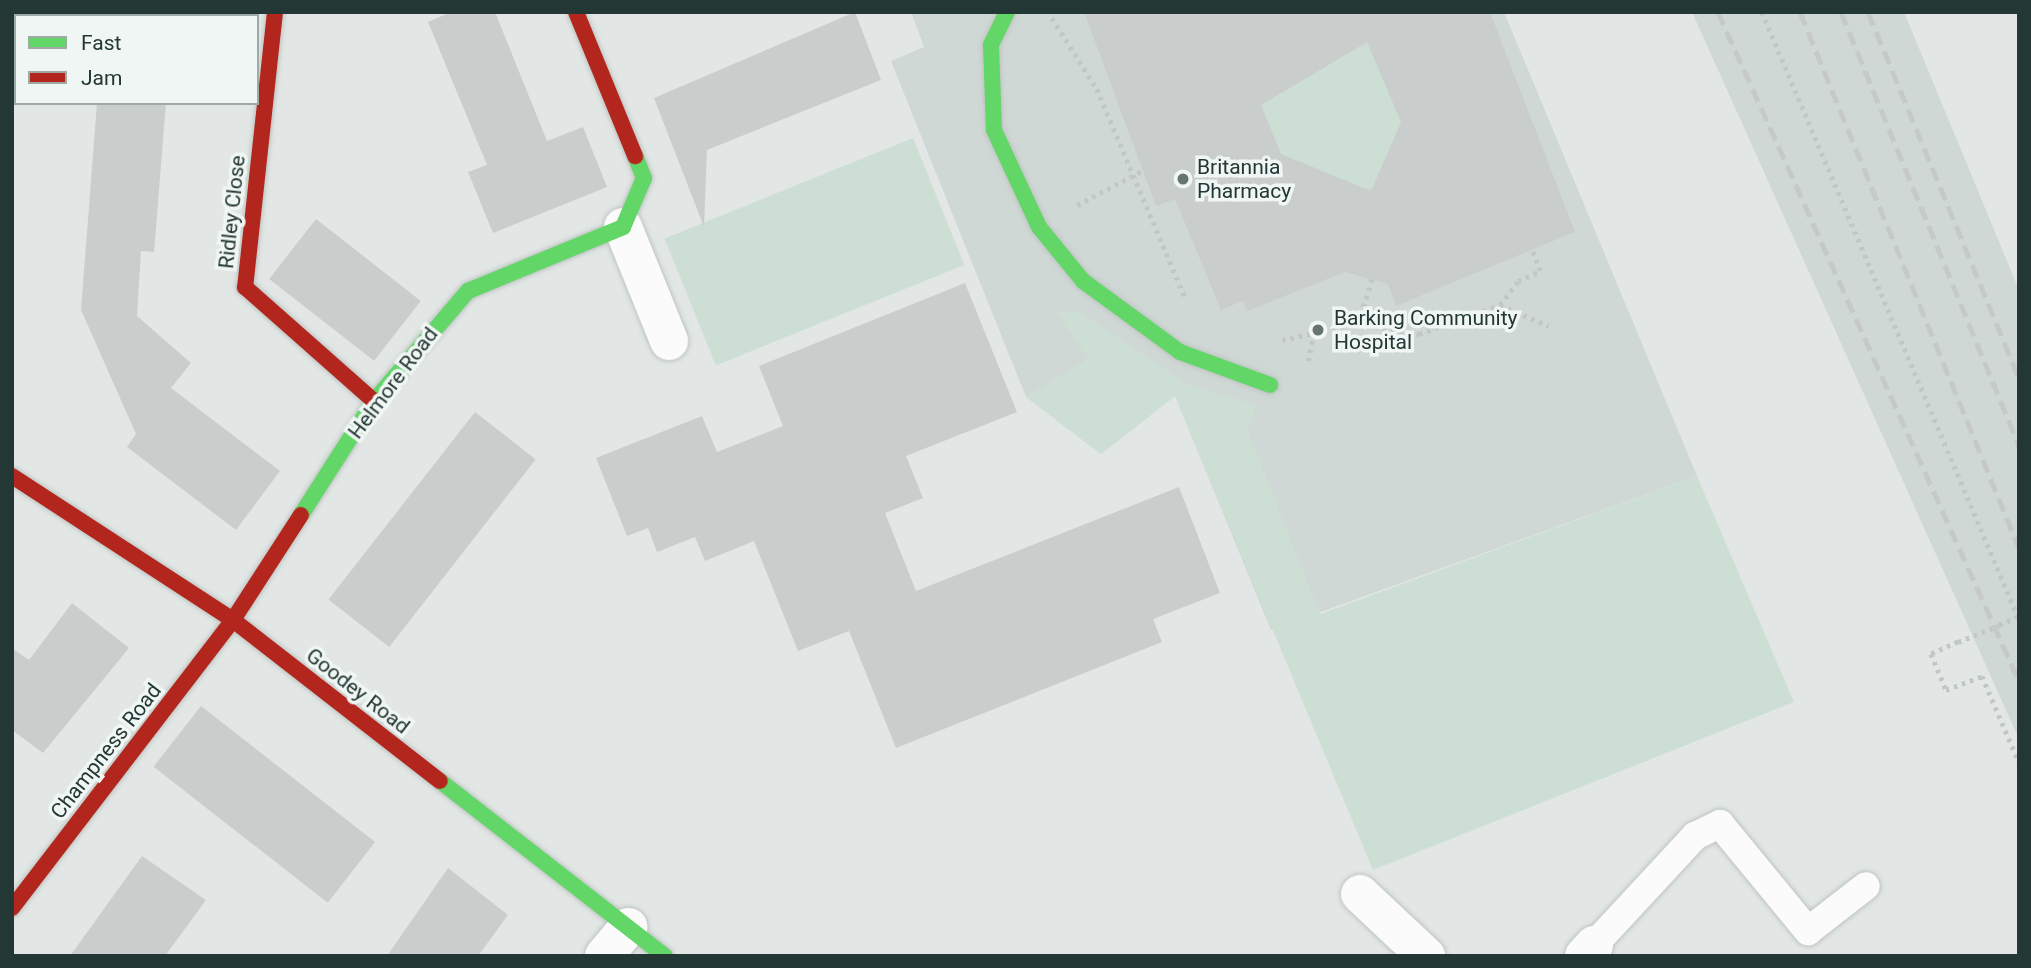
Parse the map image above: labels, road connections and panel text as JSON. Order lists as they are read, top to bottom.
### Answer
{
  "streets": {
    "street": [
      "Ridley Close",
      "Helmore Road",
      "Goodey Road",
      "Champness Road"
    ]
  },
  "crossings": [
    ["Ridley Close", "Helmore Road"],
    ["Helmore Road", "Goodey Road"],
    ["Helmore Road", "Champness Road"],
    ["Goodey Road", "Champness Road"]
  ],
  "places": ["Britannia Pharmacy", "Barking Community Hospital"],
  "legend": ["Fast", "Jam"]
}
